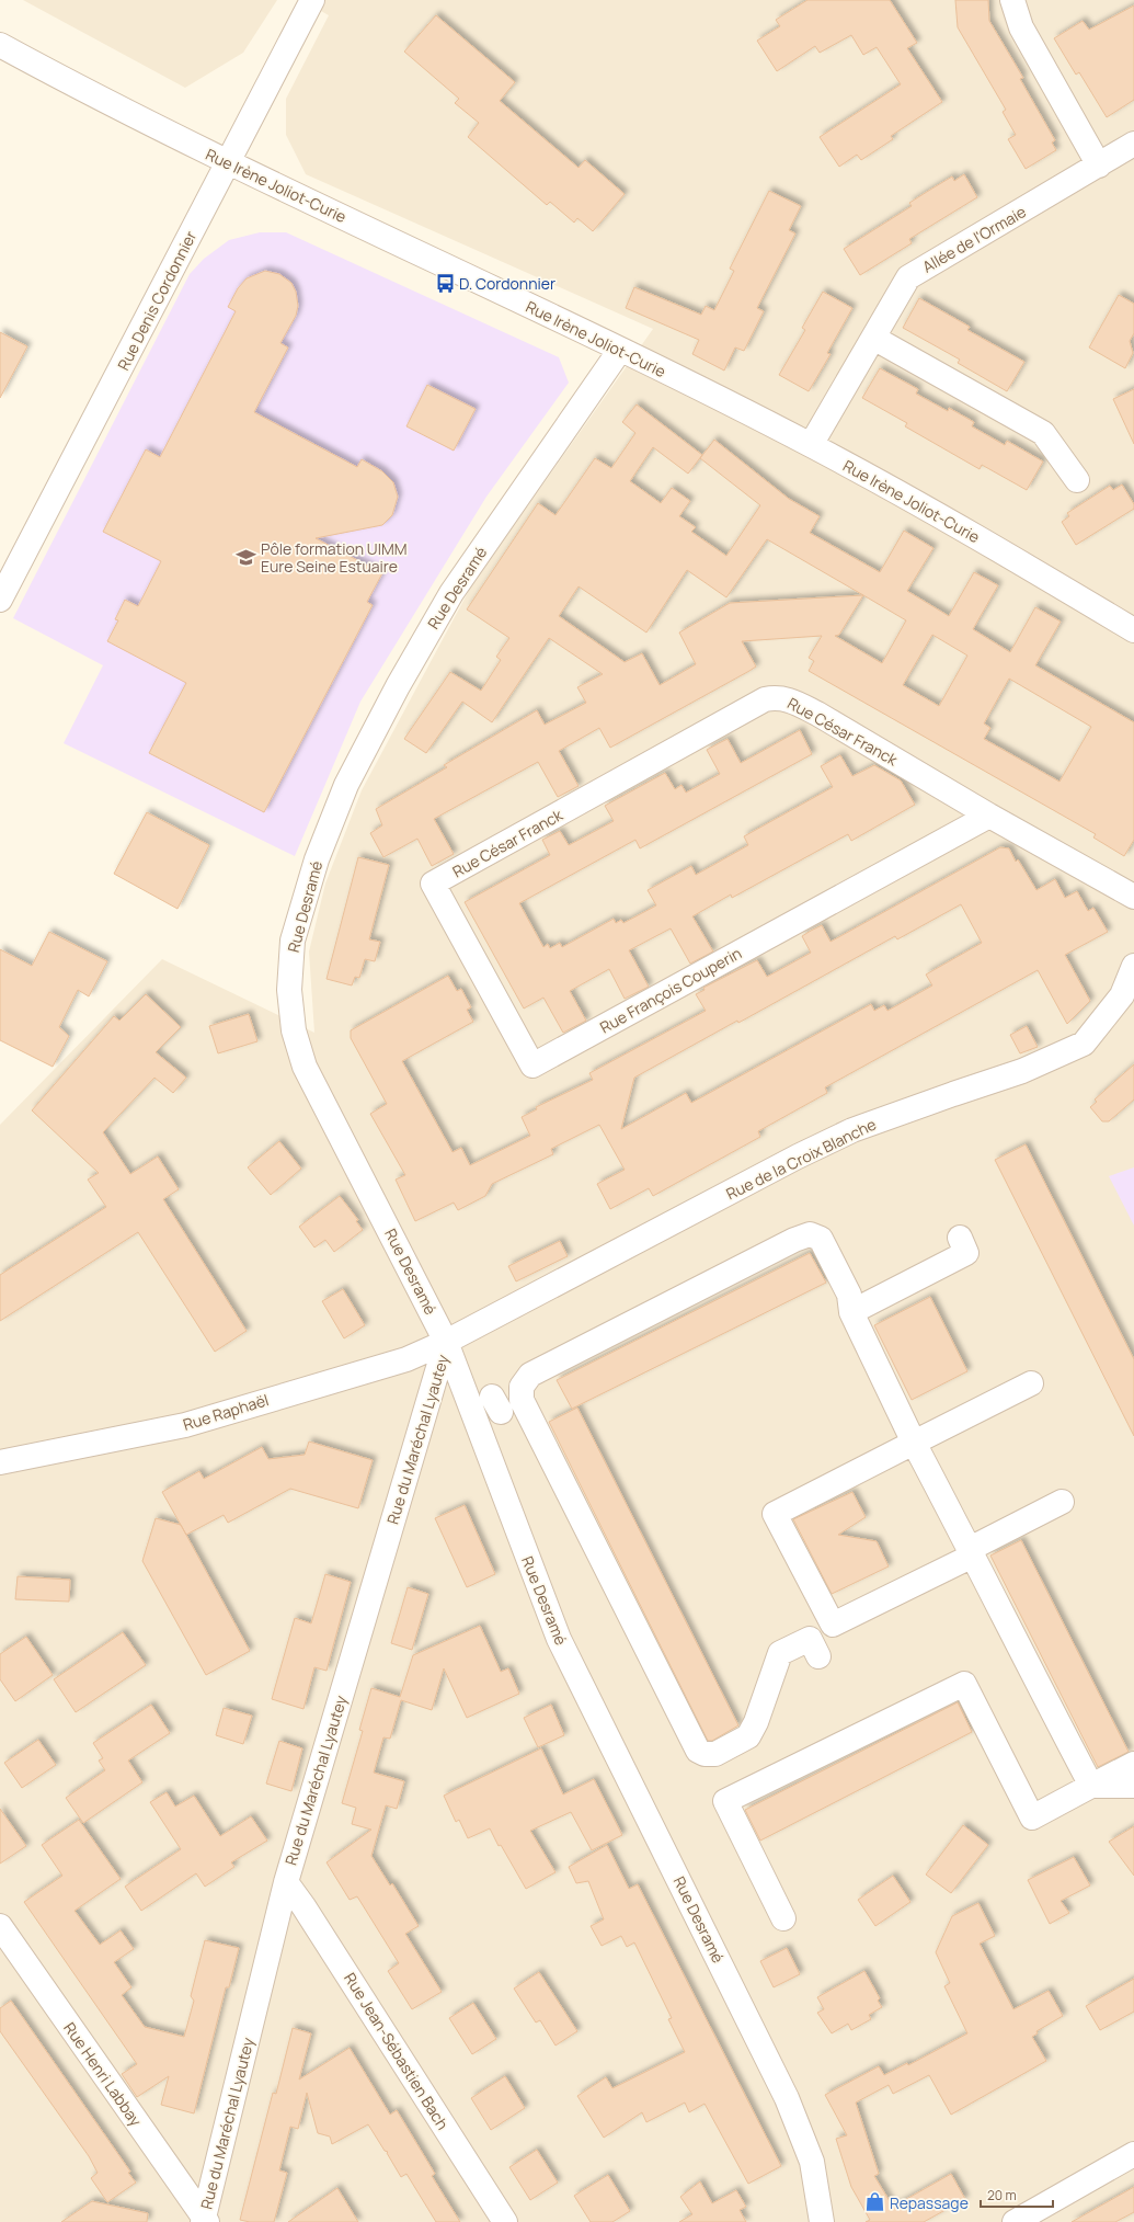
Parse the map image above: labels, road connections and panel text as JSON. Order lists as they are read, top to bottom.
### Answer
{
  "streets": {
    "street": [
      "Rue Irène Joliot-Curie",
      "Allée de l'Ormaie",
      "Rue Denis Cordonnier",
      "Rue Desramé",
      "Rue César Franck",
      "Rue François Couperin",
      "Rue de la Croix Blanche",
      "Rue Raphaël",
      "Rue du Maréchal Lyautey",
      "Rue Jean-Sébastien Bach",
      "Rue Henri Labbay"
    ]
  },
  "crossings": [
    ["Rue Irène Joliot-Curie", "Allée de l'Ormaie"],
    ["Rue Irène Joliot-Curie", "Rue Denis Cordonnier"],
    ["Rue Irène Joliot-Curie", "Rue Desramé"],
    ["Rue Desramé", "Rue de la Croix Blanche"],
    ["Rue Desramé", "Rue Raphaël"],
    ["Rue Desramé", "Rue du Maréchal Lyautey"],
    ["Rue César Franck", "Rue François Couperin"],
    ["Rue de la Croix Blanche", "Rue Raphaël"],
    ["Rue de la Croix Blanche", "Rue du Maréchal Lyautey"],
    ["Rue Raphaël", "Rue du Maréchal Lyautey"],
    ["Rue du Maréchal Lyautey", "Rue Jean-Sébastien Bach"],
    ["Rue du Maréchal Lyautey", "Rue Henri Labbay"]
  ],
  "places": {
    "bus stop": ["D. Cordonnier"],
    "school or university": ["Pôle formation UIMM Eure Seine Estuaire"],
    "shop": ["Repassage"]
  },
  "scale_bar": "20 m"
}
